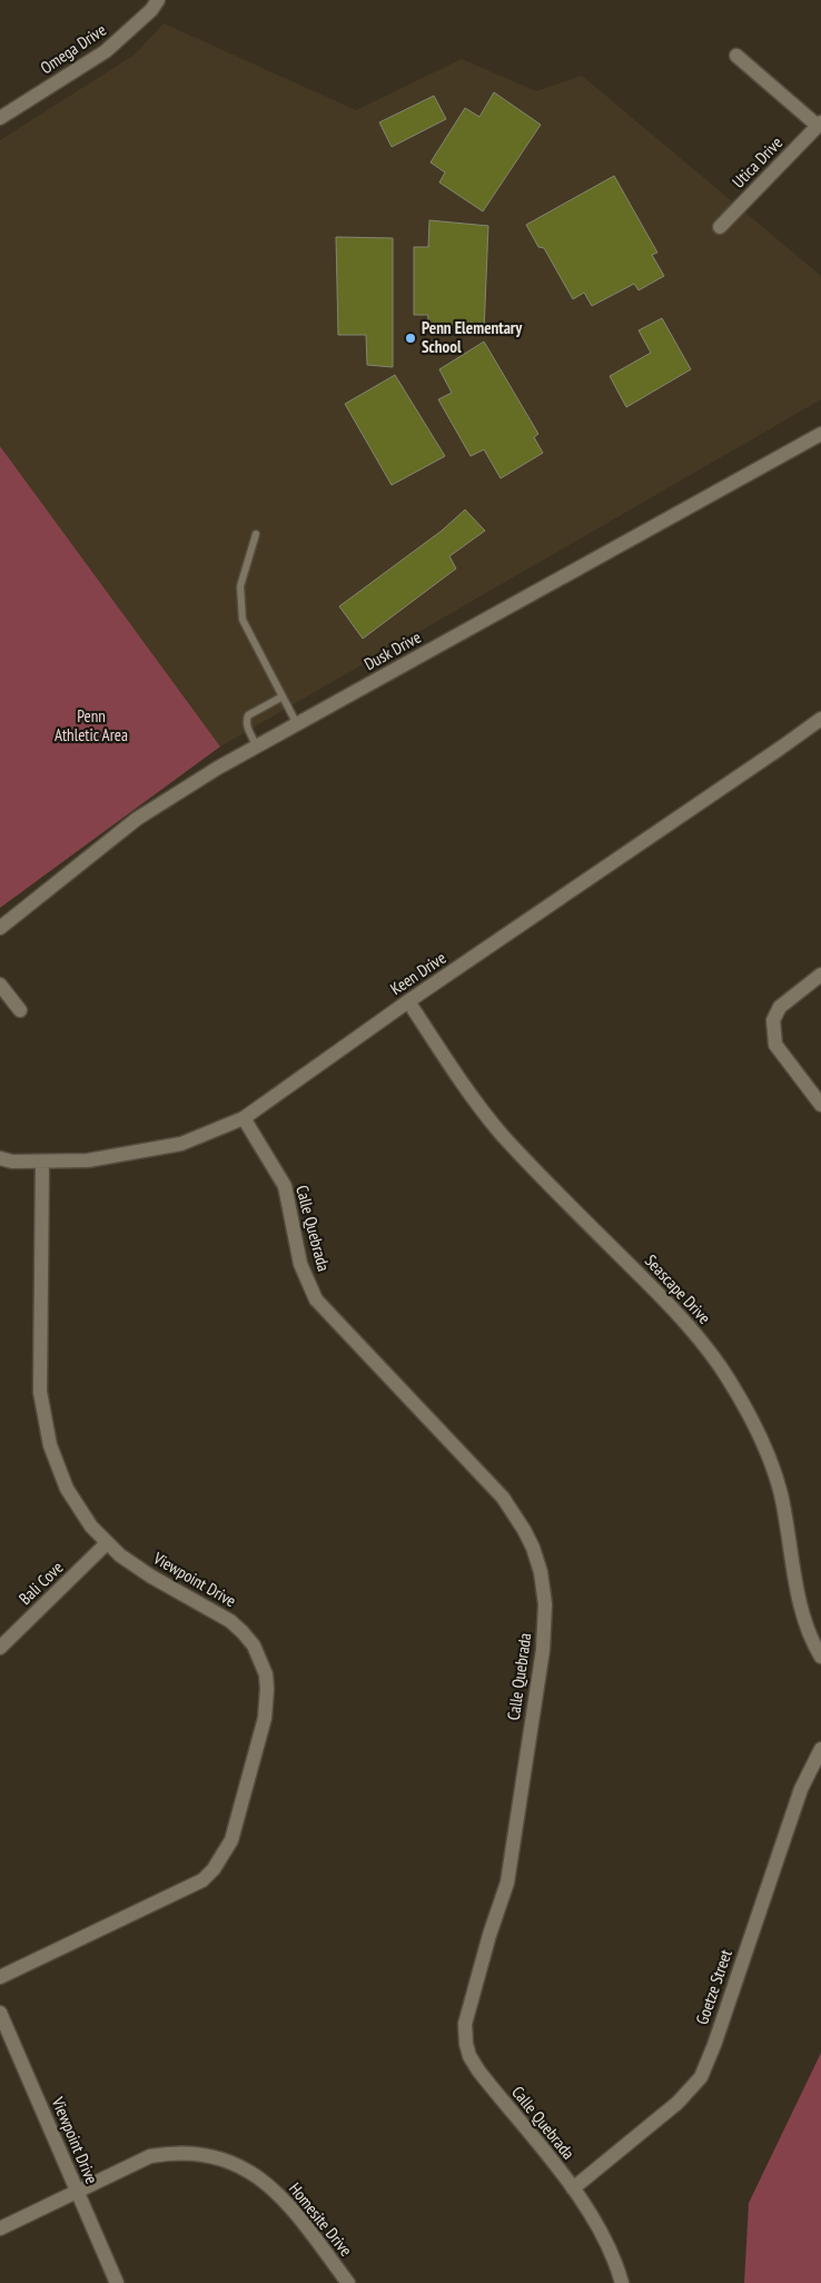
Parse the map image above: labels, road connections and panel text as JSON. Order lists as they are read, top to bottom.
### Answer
{
  "streets": {
    "street": [
      "Omega Drive",
      "Utica Drive",
      "Dusk Drive",
      "Keen Drive",
      "Calle Quebrada",
      "Seascape Drive",
      "Viewpoint Drive",
      "Bali Cove",
      "Goetze Street",
      "Homesite Drive"
    ]
  },
  "crossings": [
    ["Keen Drive", "Calle Quebrada"],
    ["Keen Drive", "Seascape Drive"],
    ["Keen Drive", "Viewpoint Drive"],
    ["Calle Quebrada", "Goetze Street"],
    ["Viewpoint Drive", "Bali Cove"],
    ["Viewpoint Drive", "Homesite Drive"]
  ],
  "parks": ["Penn Athletic Area"],
  "places": ["Penn Elementary School"]
}
